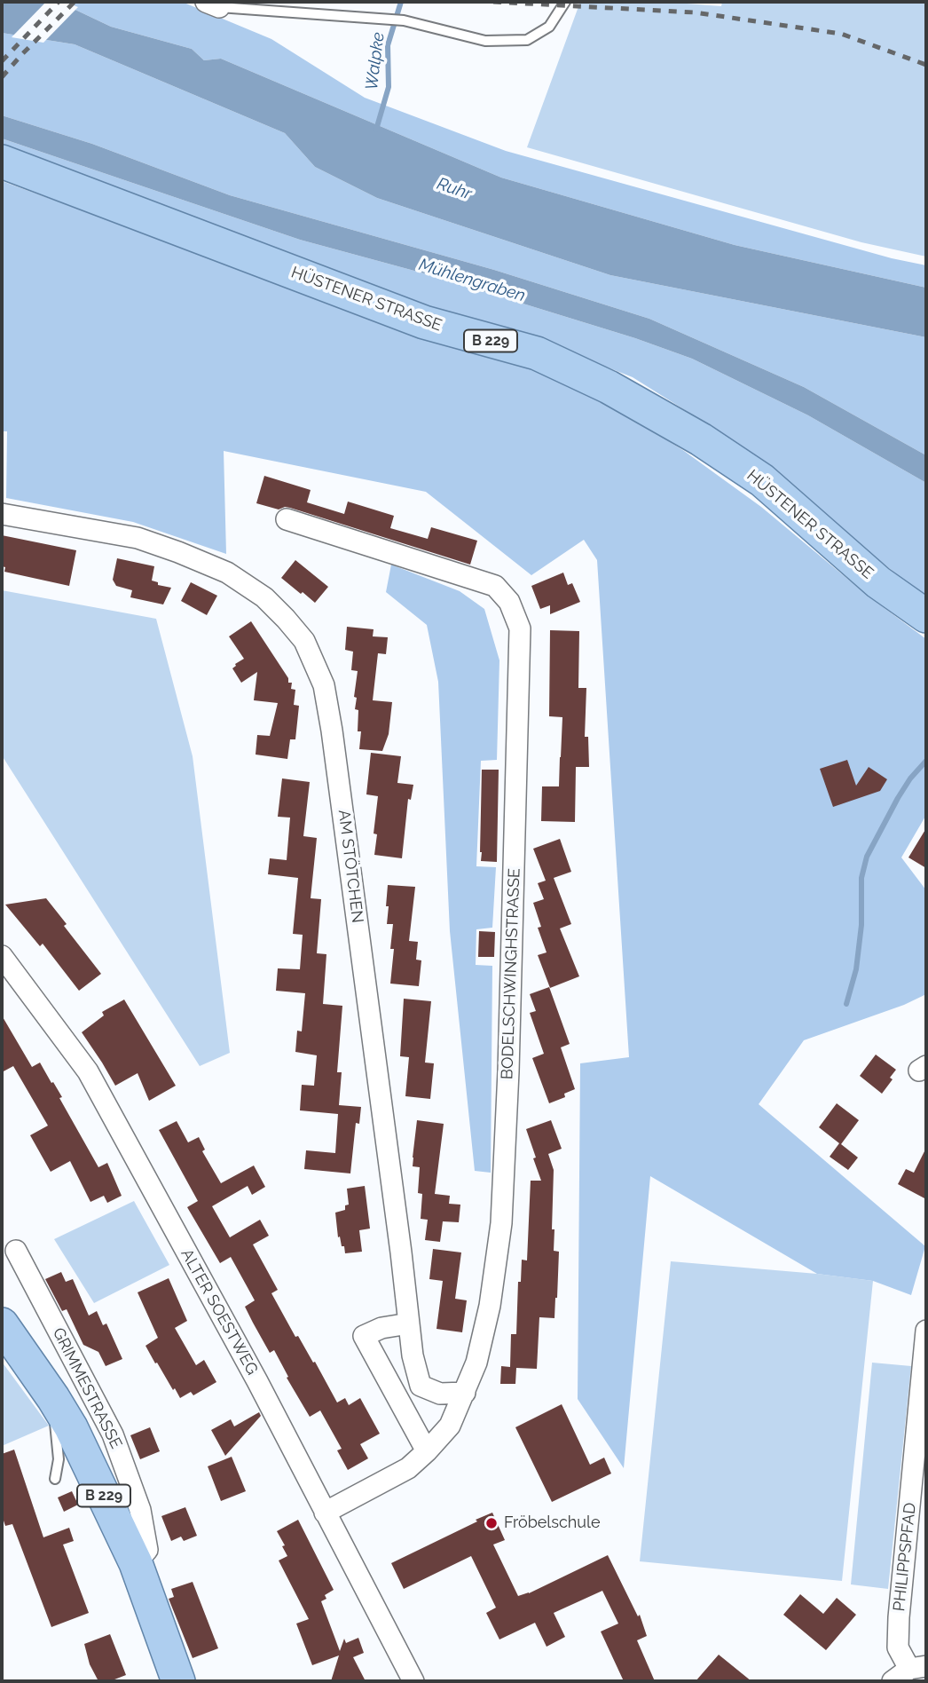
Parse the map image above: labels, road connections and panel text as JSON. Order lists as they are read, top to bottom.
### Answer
{
  "streets": {
    "main road": ["HÜSTENER STRASSE", "B 229", "GRIMMESTRASSE"],
    "street": [
      "AM STÖTCHEN",
      "BODELSCHWINGHSTRASSE",
      "ALTER SOESTWEG",
      "PHILIPPSPFAD"
    ]
  },
  "crossings": [
    ["AM STÖTCHEN", "BODELSCHWINGHSTRASSE"],
    ["BODELSCHWINGHSTRASSE", "ALTER SOESTWEG"]
  ],
  "water": ["Walpke", "Ruhr", "Mühlengraben"],
  "places": ["Fröbelschule"]
}
